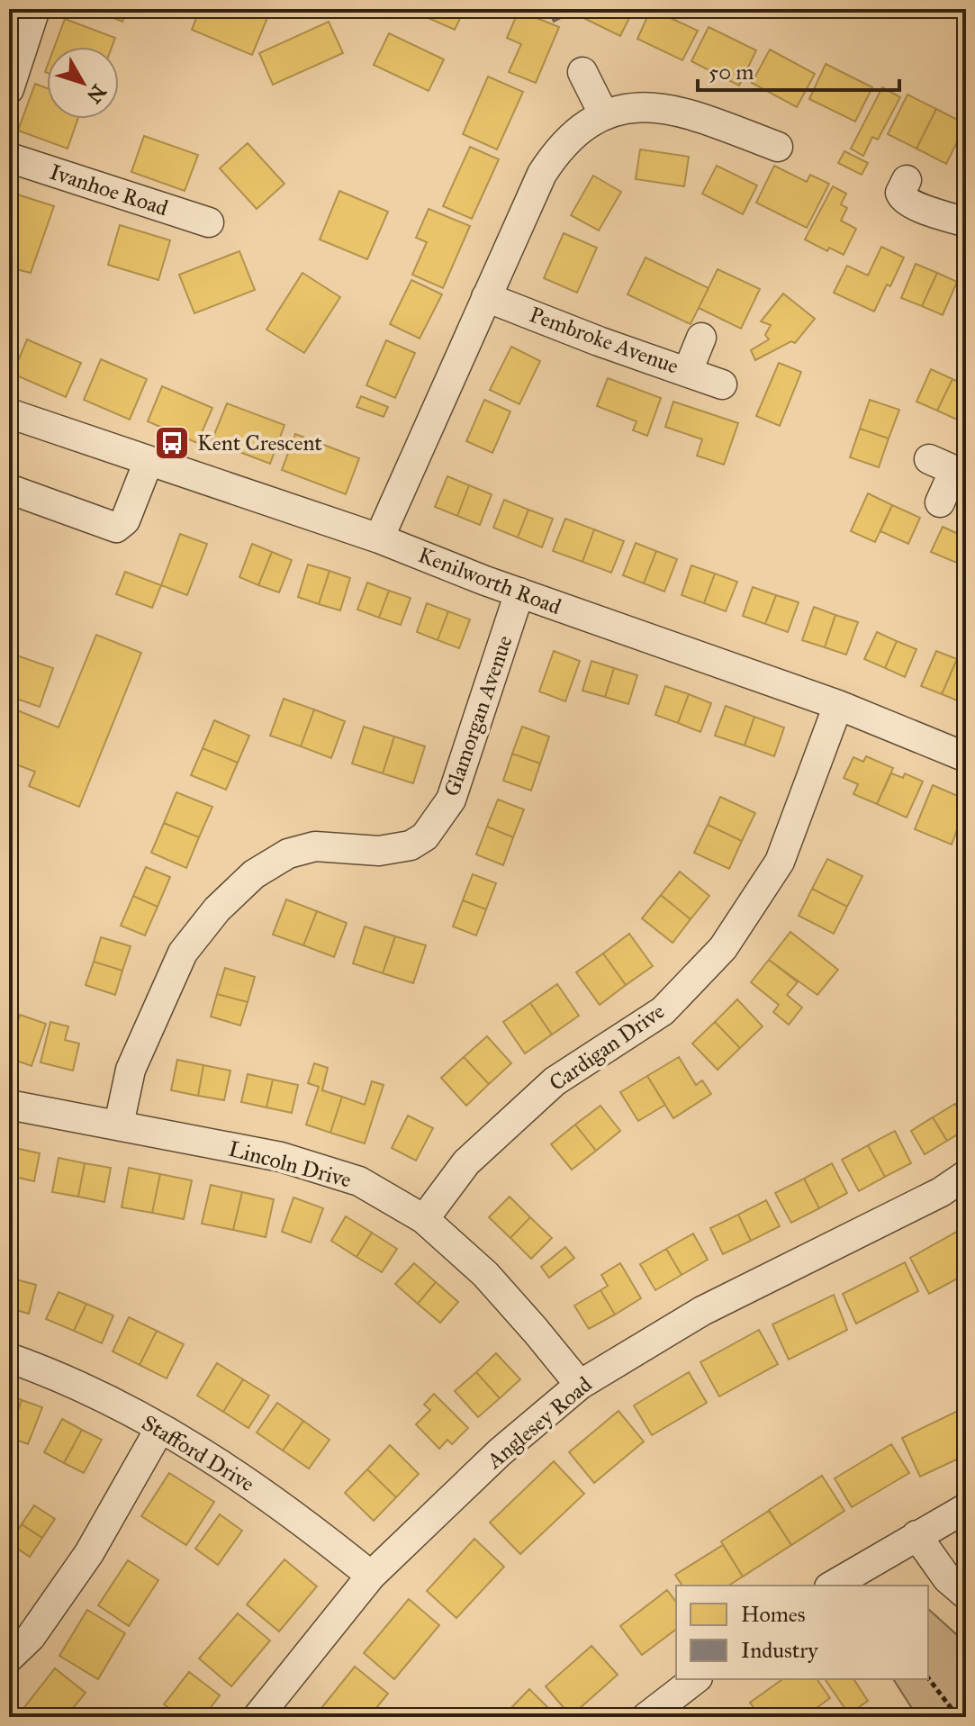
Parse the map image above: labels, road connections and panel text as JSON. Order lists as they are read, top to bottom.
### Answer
{
  "streets": {
    "street": [
      "Ivanhoe Road",
      "Pembroke Avenue",
      "Kenilworth Road",
      "Glamorgan Avenue",
      "Cardigan Drive",
      "Lincoln Drive",
      "Anglesey Road",
      "Stafford Drive"
    ]
  },
  "crossings": [
    ["Kenilworth Road", "Glamorgan Avenue"],
    ["Kenilworth Road", "Cardigan Drive"],
    ["Glamorgan Avenue", "Lincoln Drive"],
    ["Cardigan Drive", "Lincoln Drive"],
    ["Lincoln Drive", "Anglesey Road"],
    ["Anglesey Road", "Stafford Drive"]
  ],
  "places": {
    "bus stop": ["Kent Crescent"]
  },
  "legend": ["Homes", "Industry"],
  "scale_bar": "50 m",
  "north": "bottom right"
}
